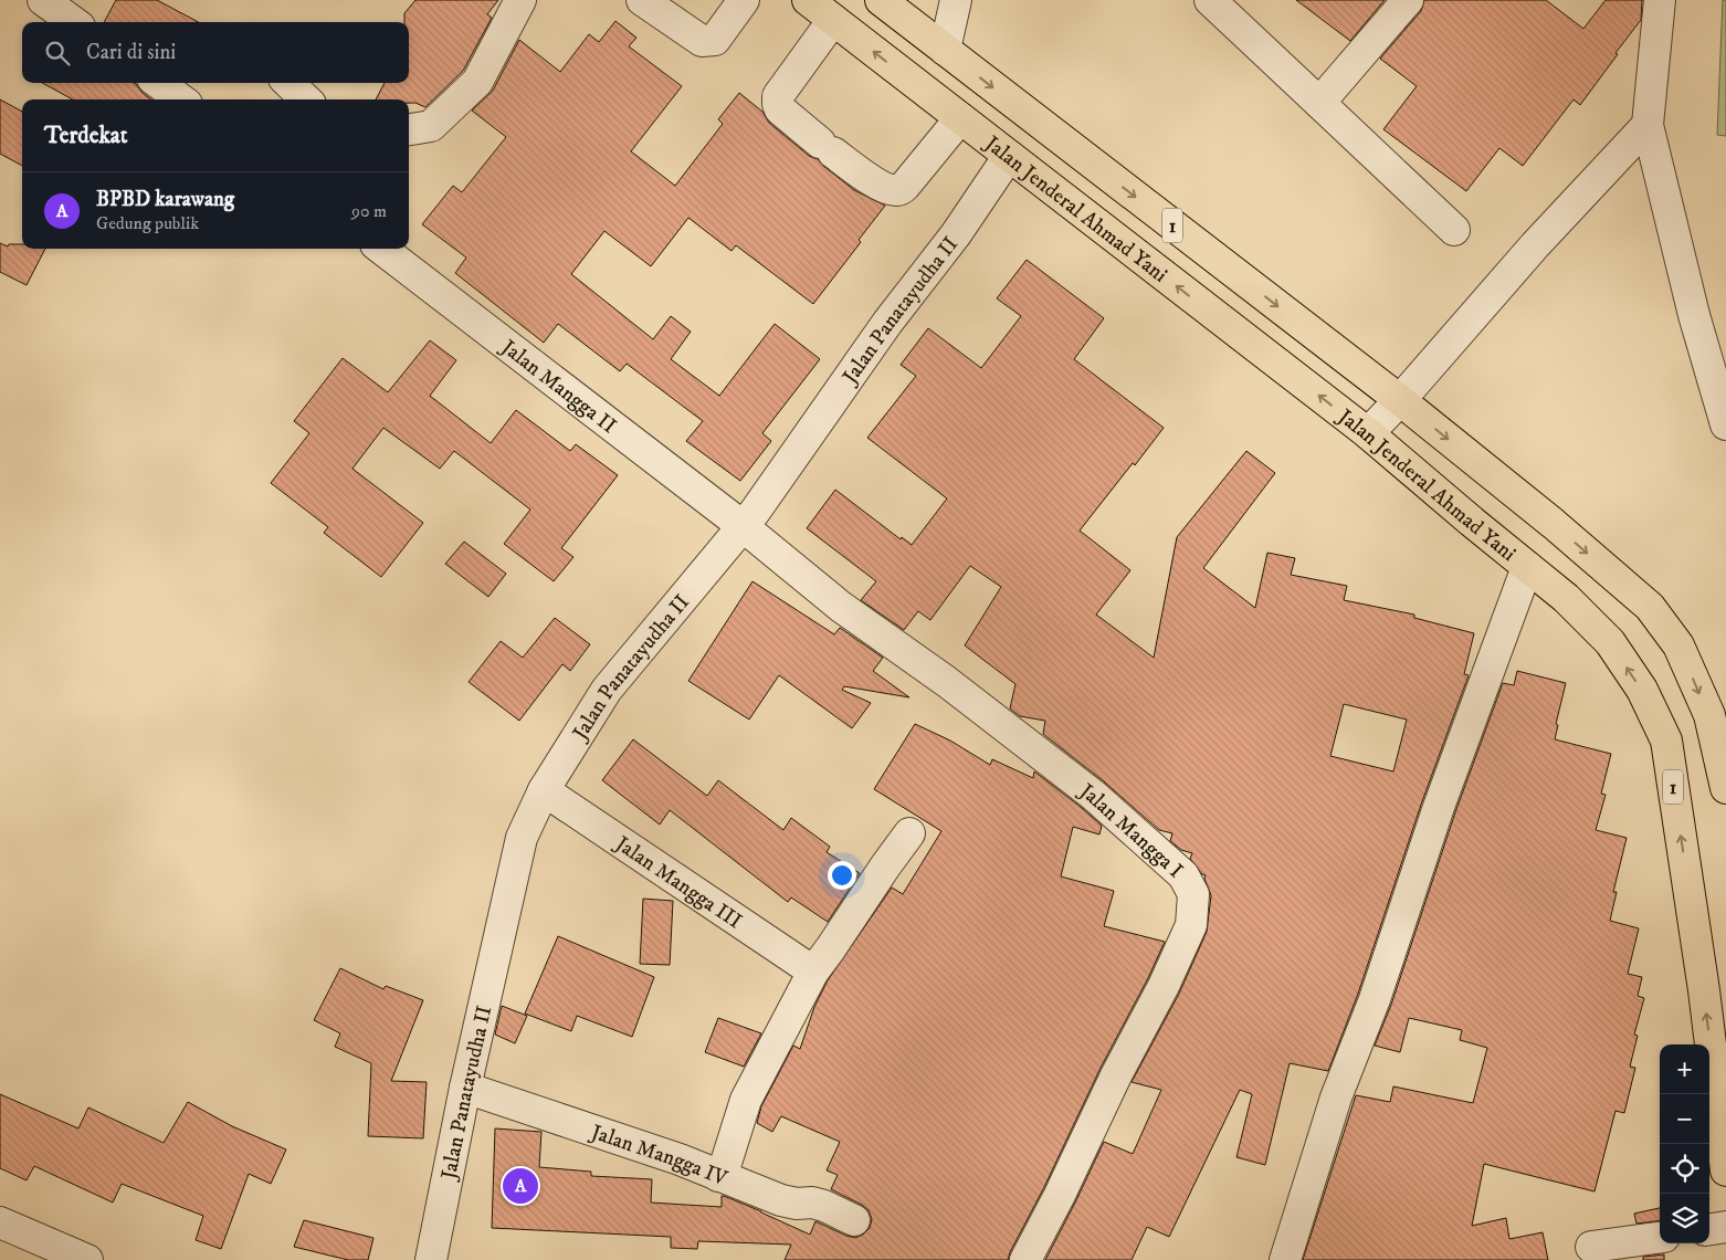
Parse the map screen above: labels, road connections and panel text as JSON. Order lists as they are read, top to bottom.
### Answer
{
  "streets": {
    "main road": ["Jalan Jenderal Ahmad Yani", "1"],
    "street": [
      "Jalan Panatayudha II",
      "Jalan Mangga II",
      "Jalan Mangga I",
      "Jalan Mangga III",
      "Jalan Mangga IV"
    ]
  },
  "crossings": [
    ["Jalan Jenderal Ahmad Yani", "Jalan Panatayudha II"],
    ["Jalan Panatayudha II", "Jalan Mangga II"],
    ["Jalan Panatayudha II", "Jalan Mangga I"],
    ["Jalan Panatayudha II", "Jalan Mangga III"],
    ["Jalan Panatayudha II", "Jalan Mangga IV"],
    ["Jalan Mangga II", "Jalan Mangga I"]
  ],
  "page": {
    "search": "Cari di sini",
    "heading": "Terdekat",
    "list": [
      {
        "mark": "A",
        "name": "BPBD karawang",
        "note": "Gedung publik",
        "value": "90 m"
      }
    ],
    "map_buttons": ["+", "−"],
    "pins": "A"
  }
}
